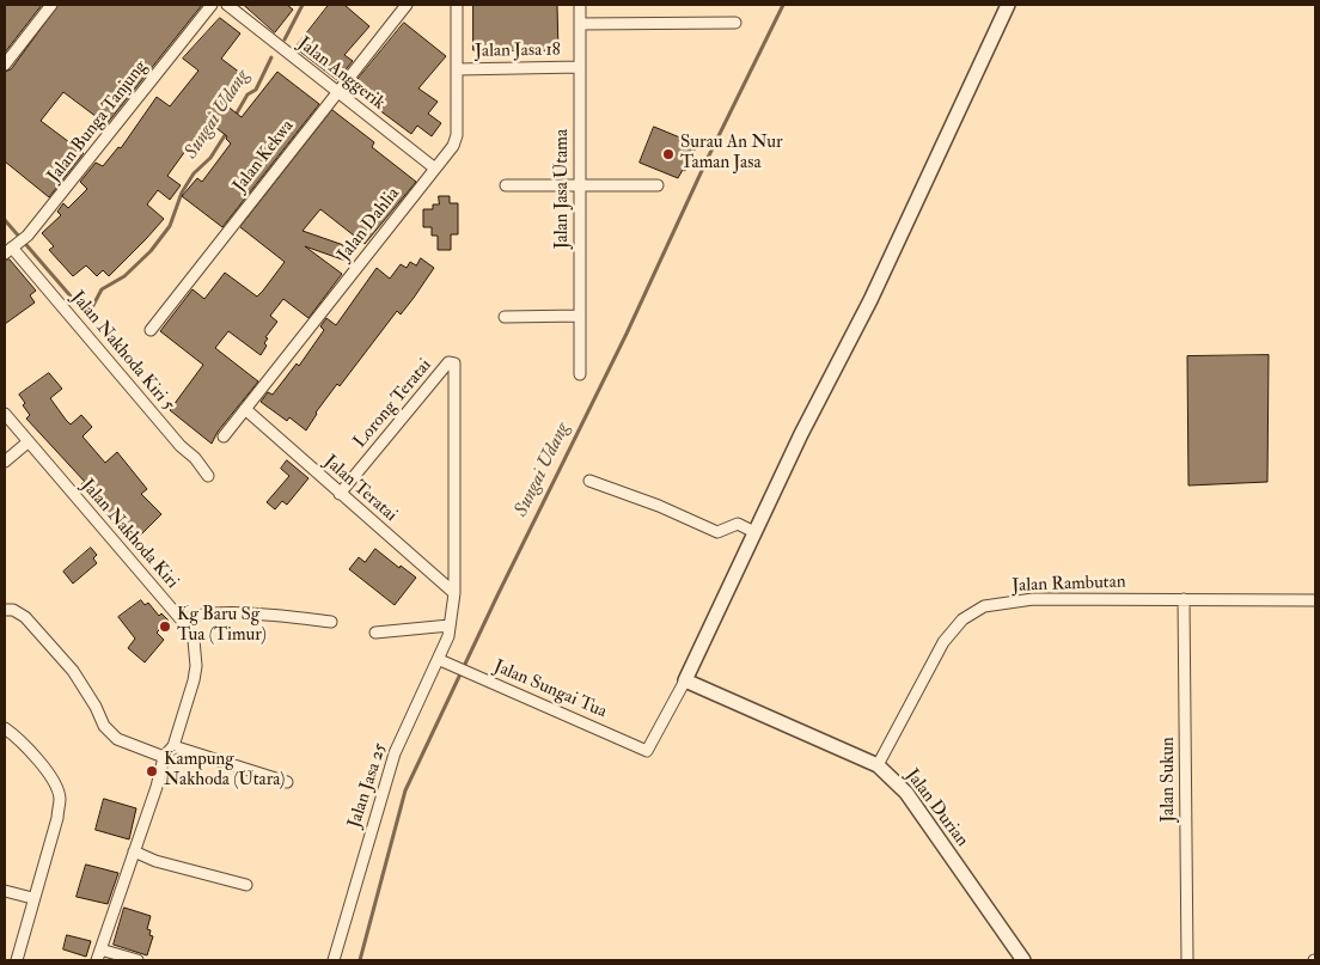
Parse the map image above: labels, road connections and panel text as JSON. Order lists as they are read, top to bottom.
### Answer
{
  "streets": {
    "street": [
      "Jalan Jasa 18",
      "Jalan Anggerik",
      "Jalan Bunga Tanjung",
      "Jalan Kekwa",
      "Jalan Jasa Utama",
      "Jalan Dahlia",
      "Jalan Nakhoda Kiri 5",
      "Lorong Teratai",
      "Jalan Teratai",
      "Jalan Nakhoda Kiri",
      "Jalan Rambutan",
      "Jalan Sungai Tua",
      "Jalan Sukun",
      "Jalan Jasa 25",
      "Jalan Durian"
    ]
  },
  "crossings": [
    ["Jalan Jasa 18", "Jalan Jasa Utama"],
    ["Jalan Jasa 18", "Jalan Dahlia"],
    ["Jalan Anggerik", "Jalan Kekwa"],
    ["Jalan Anggerik", "Jalan Dahlia"],
    ["Jalan Bunga Tanjung", "Jalan Nakhoda Kiri 5"],
    ["Jalan Dahlia", "Jalan Teratai"],
    ["Lorong Teratai", "Jalan Teratai"],
    ["Lorong Teratai", "Jalan Jasa 25"],
    ["Jalan Teratai", "Jalan Jasa 25"],
    ["Jalan Rambutan", "Jalan Sukun"],
    ["Jalan Rambutan", "Jalan Durian"],
    ["Jalan Sungai Tua", "Jalan Jasa 25"],
    ["Jalan Sungai Tua", "Jalan Durian"]
  ],
  "water": ["Sungai Udang"],
  "places": ["Surau An Nur Taman Jasa", "Kg Baru Sg Tua (Timur)", "Kampung Nakhoda (Utara)"]
}
